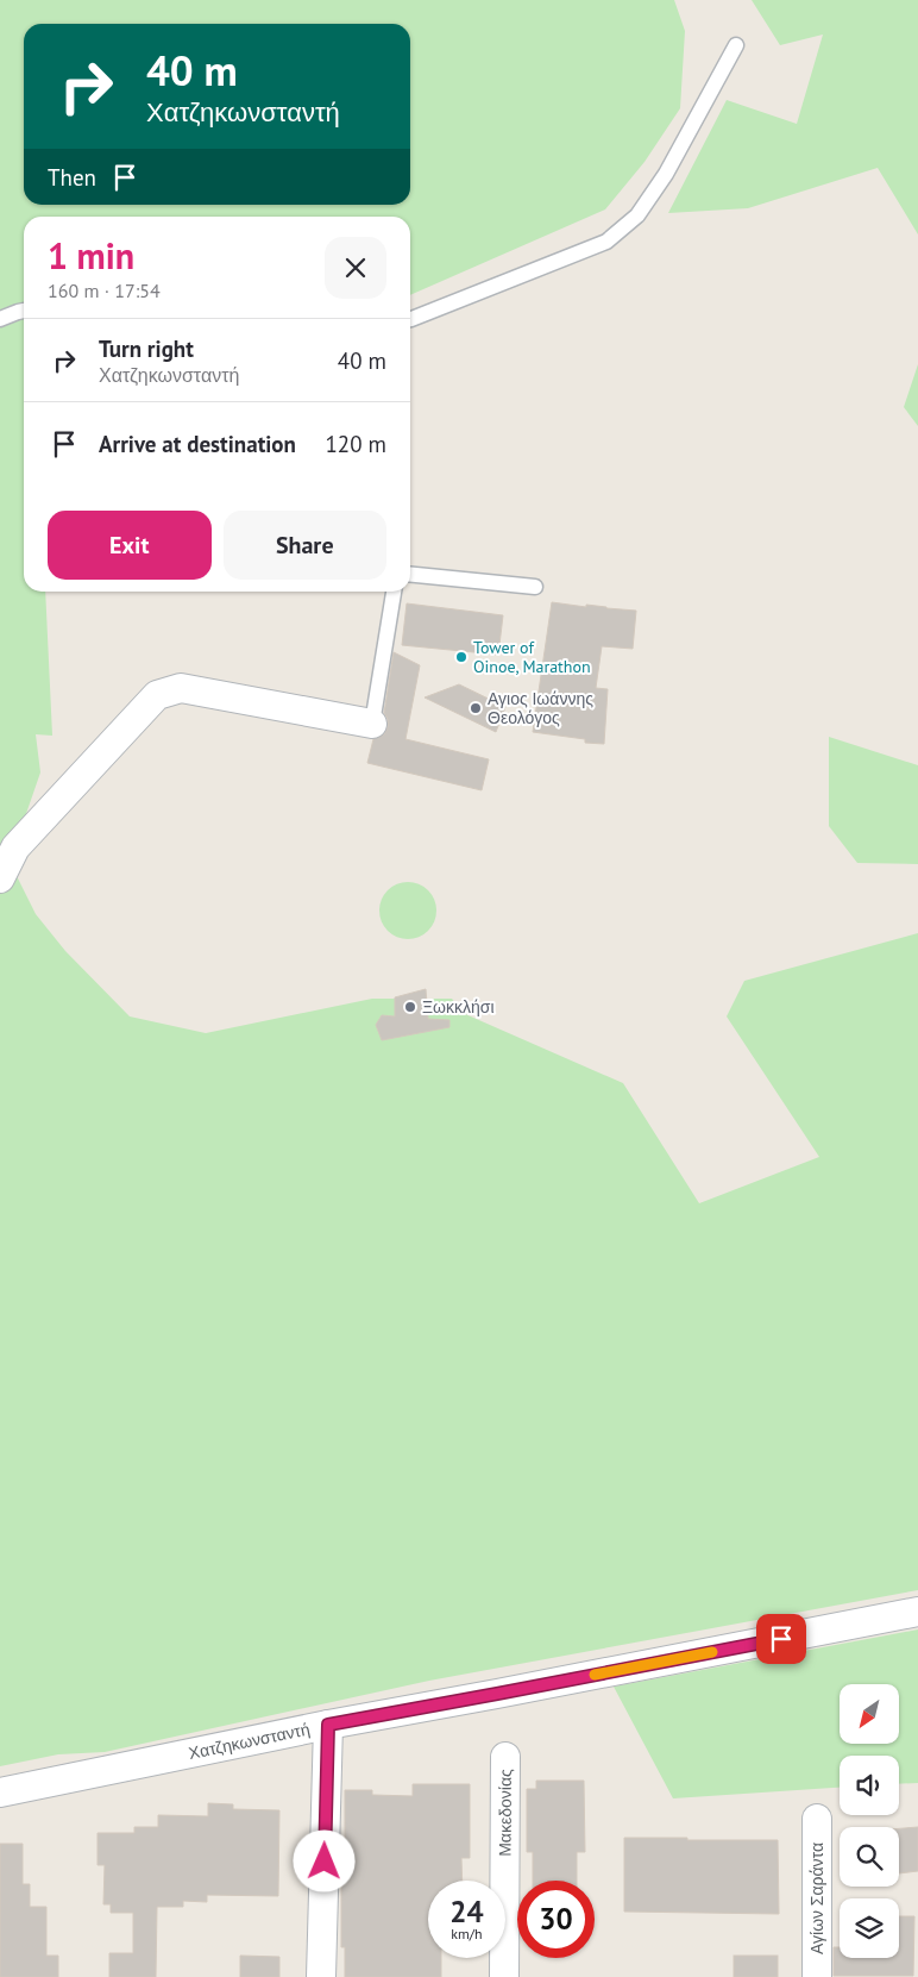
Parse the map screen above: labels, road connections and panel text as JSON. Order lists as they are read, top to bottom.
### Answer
{
  "streets": {
    "street": ["Χατζηκωνσταντή", "Μακεδονίας", "Αγίων Σαράντα"]
  },
  "places": ["Tower of Oinoe, Marathon", "Αγιος Ιωάννης Θεολόγος", "Ξωκκλήσι"],
  "north": "bottom left",
  "page": {
    "turn": ["40 m", "Χατζηκωνσταντή"],
    "then": "Then",
    "heading": ["1 min", "160 m · 17:54"],
    "list": [
      {
        "name": "Turn right",
        "note": "Χατζηκωνσταντή",
        "value": "40 m"
      },
      {
        "name": "Arrive at destination",
        "value": "120 m"
      }
    ],
    "buttons": ["Exit", "Share"],
    "speed": "24 km/h",
    "limit": "30"
  }
}
